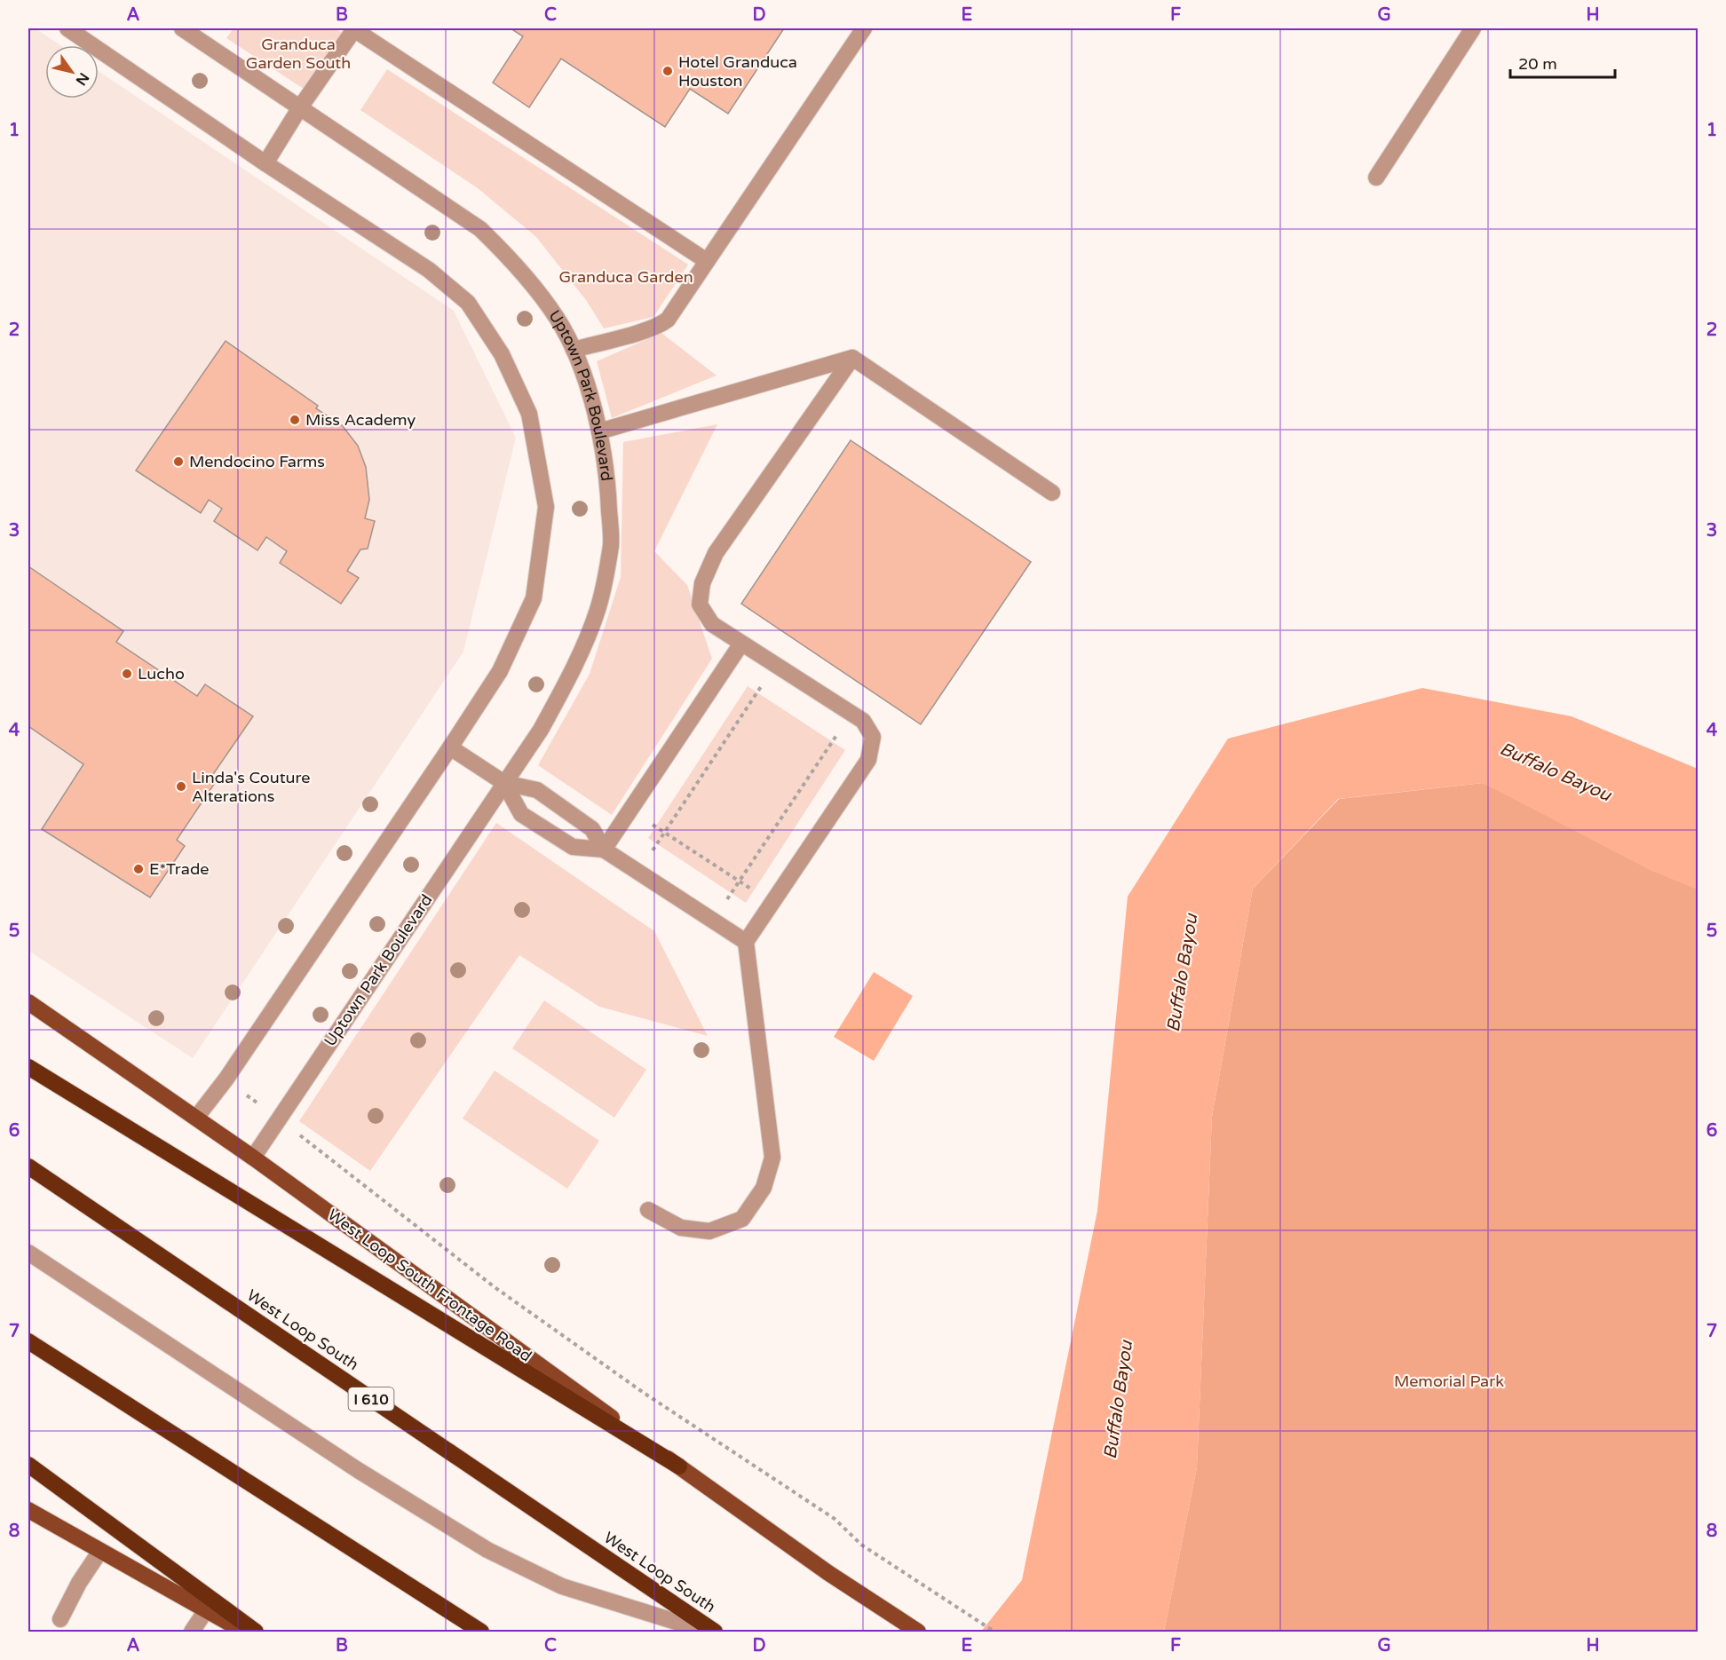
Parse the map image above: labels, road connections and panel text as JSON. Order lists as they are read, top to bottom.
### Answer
{
  "streets": {
    "highway": ["West Loop South", "I 610"],
    "main road": ["West Loop South Frontage Road"],
    "street": ["Uptown Park Boulevard"]
  },
  "crossings": [
    ["Uptown Park Boulevard", "West Loop South Frontage Road"]
  ],
  "water": ["Buffalo Bayou"],
  "parks": ["Granduca Garden South", "Granduca Garden", "Memorial Park"],
  "places": [
    "Hotel Granduca Houston",
    "Miss Academy",
    "Mendocino Farms",
    "Lucho",
    "Linda's Couture Alterations",
    "E*Trade"
  ],
  "scale_bar": "20 m",
  "north": "bottom right",
  "grid": {
    "columns": [
      "A",
      "B",
      "C",
      "D",
      "E",
      "F",
      "G",
      "H"
    ],
    "rows": [
      "1",
      "2",
      "3",
      "4",
      "5",
      "6",
      "7",
      "8"
    ]
  }
}
